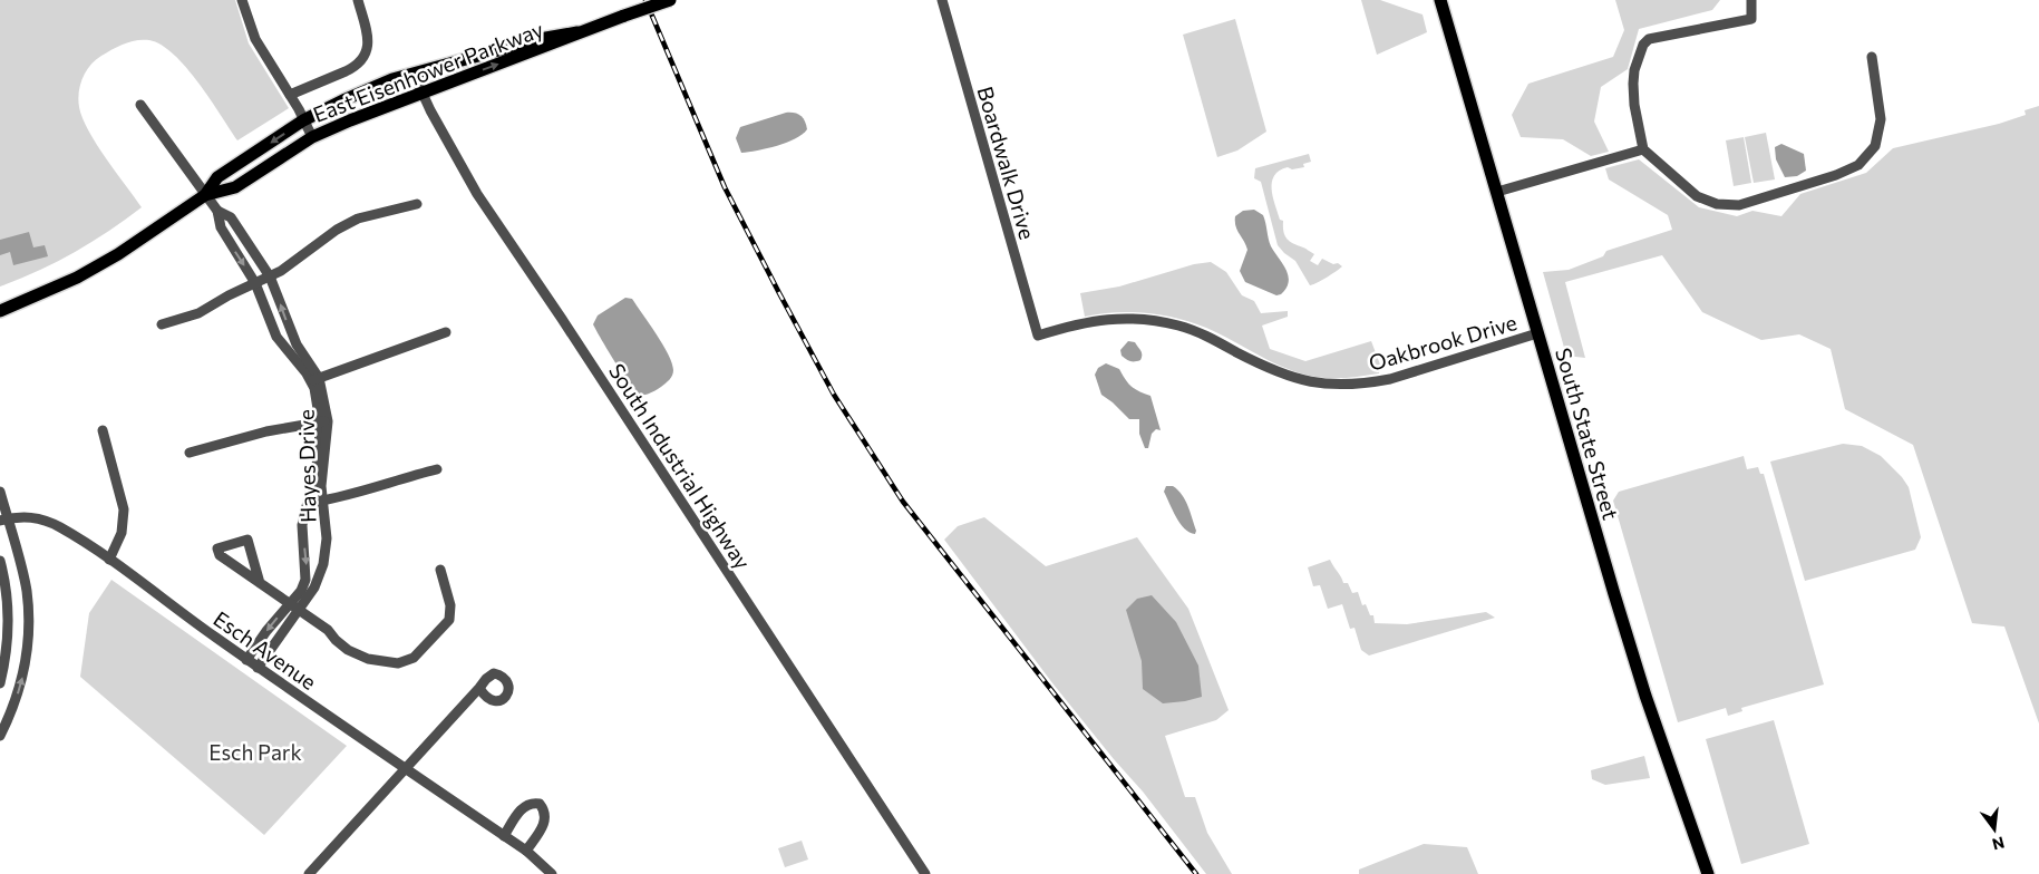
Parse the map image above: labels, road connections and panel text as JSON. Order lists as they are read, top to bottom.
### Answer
{
  "streets": {
    "main road": ["East Eisenhower Parkway", "South State Street"],
    "street": [
      "Boardwalk Drive",
      "Oakbrook Drive",
      "Hayes Drive",
      "South Industrial Highway",
      "Esch Avenue"
    ]
  },
  "crossings": [
    ["East Eisenhower Parkway", "Hayes Drive"],
    ["East Eisenhower Parkway", "South Industrial Highway"],
    ["Boardwalk Drive", "Oakbrook Drive"],
    ["Oakbrook Drive", "South State Street"],
    ["Hayes Drive", "Esch Avenue"]
  ],
  "parks": ["Esch Park"],
  "north": "bottom"
}
